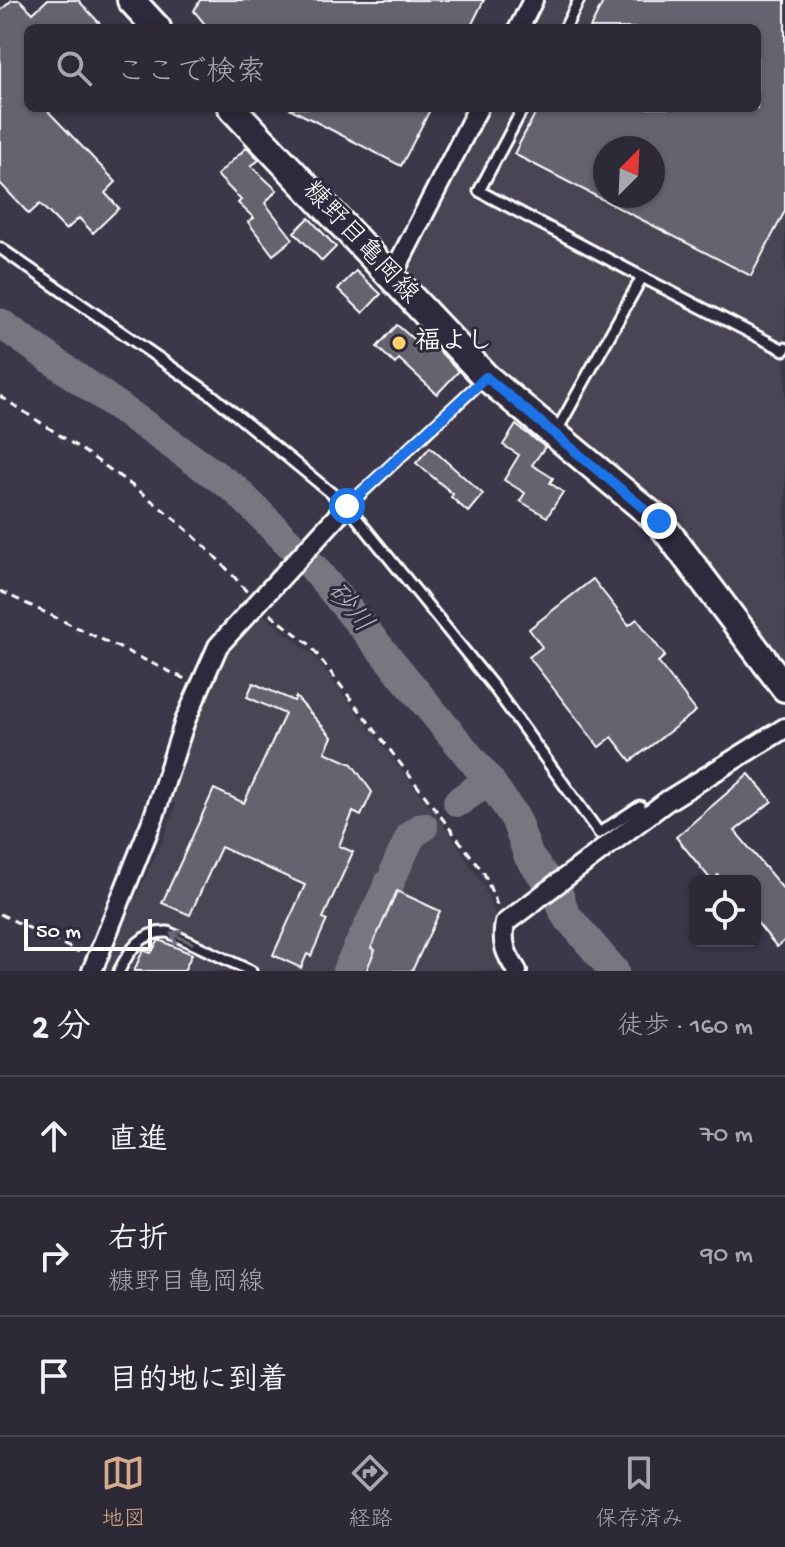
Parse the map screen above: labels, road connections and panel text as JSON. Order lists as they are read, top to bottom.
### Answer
{
  "streets": {
    "main road": ["糠野目亀岡線"]
  },
  "water": ["砂川"],
  "places": ["福よし"],
  "scale_bar": "50 m",
  "north": "top right",
  "page": {
    "search": "ここで検索",
    "scale": "50 m",
    "heading": ["2 分", "徒歩 · 160 m"],
    "list": [
      ["直進", "70 m"],
      ["右折", "糠野目亀岡線", "90 m"],
      "目的地に到着"
    ],
    "nav": ["地図", "経路", "保存済み"]
  }
}
